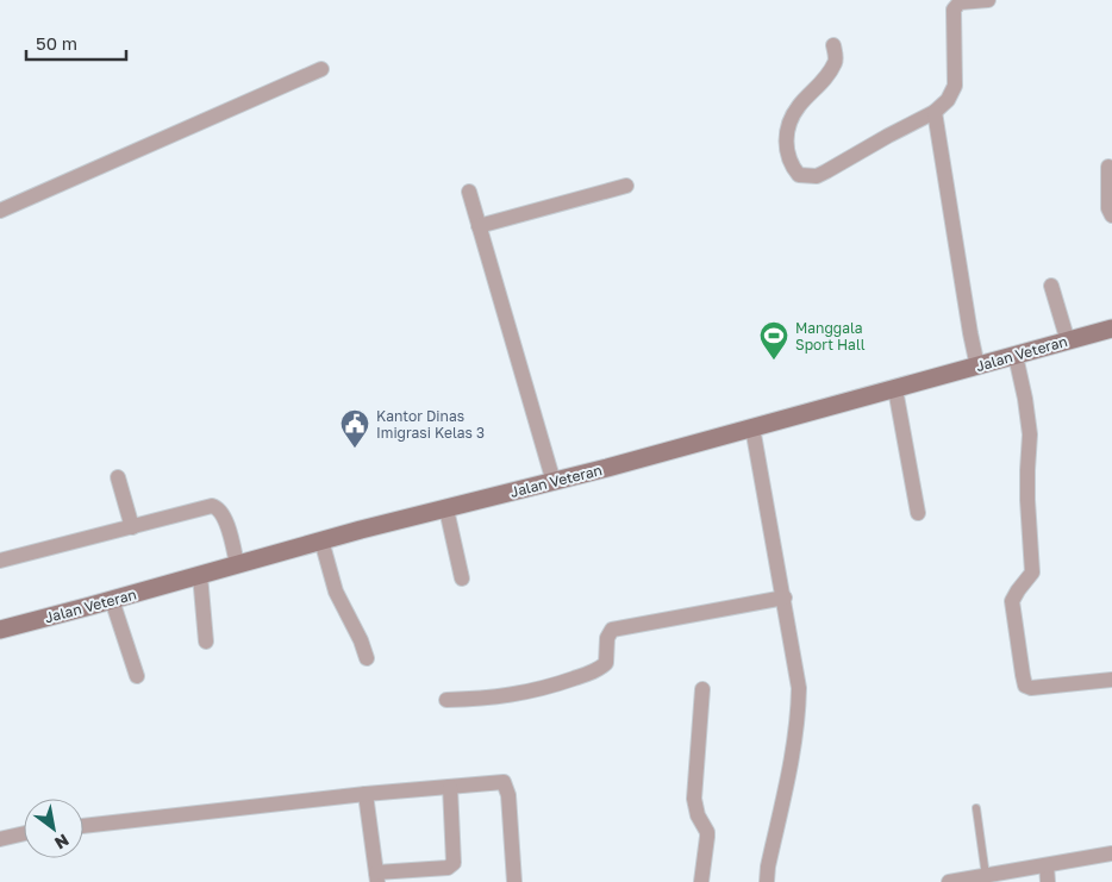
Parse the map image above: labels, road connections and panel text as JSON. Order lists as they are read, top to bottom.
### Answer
{
  "streets": {
    "street": ["Jalan Veteran"]
  },
  "places": {
    "sports": ["Manggala Sport Hall"],
    "public building": ["Kantor Dinas Imigrasi Kelas 3"]
  },
  "scale_bar": "50 m",
  "north": "bottom right"
}
